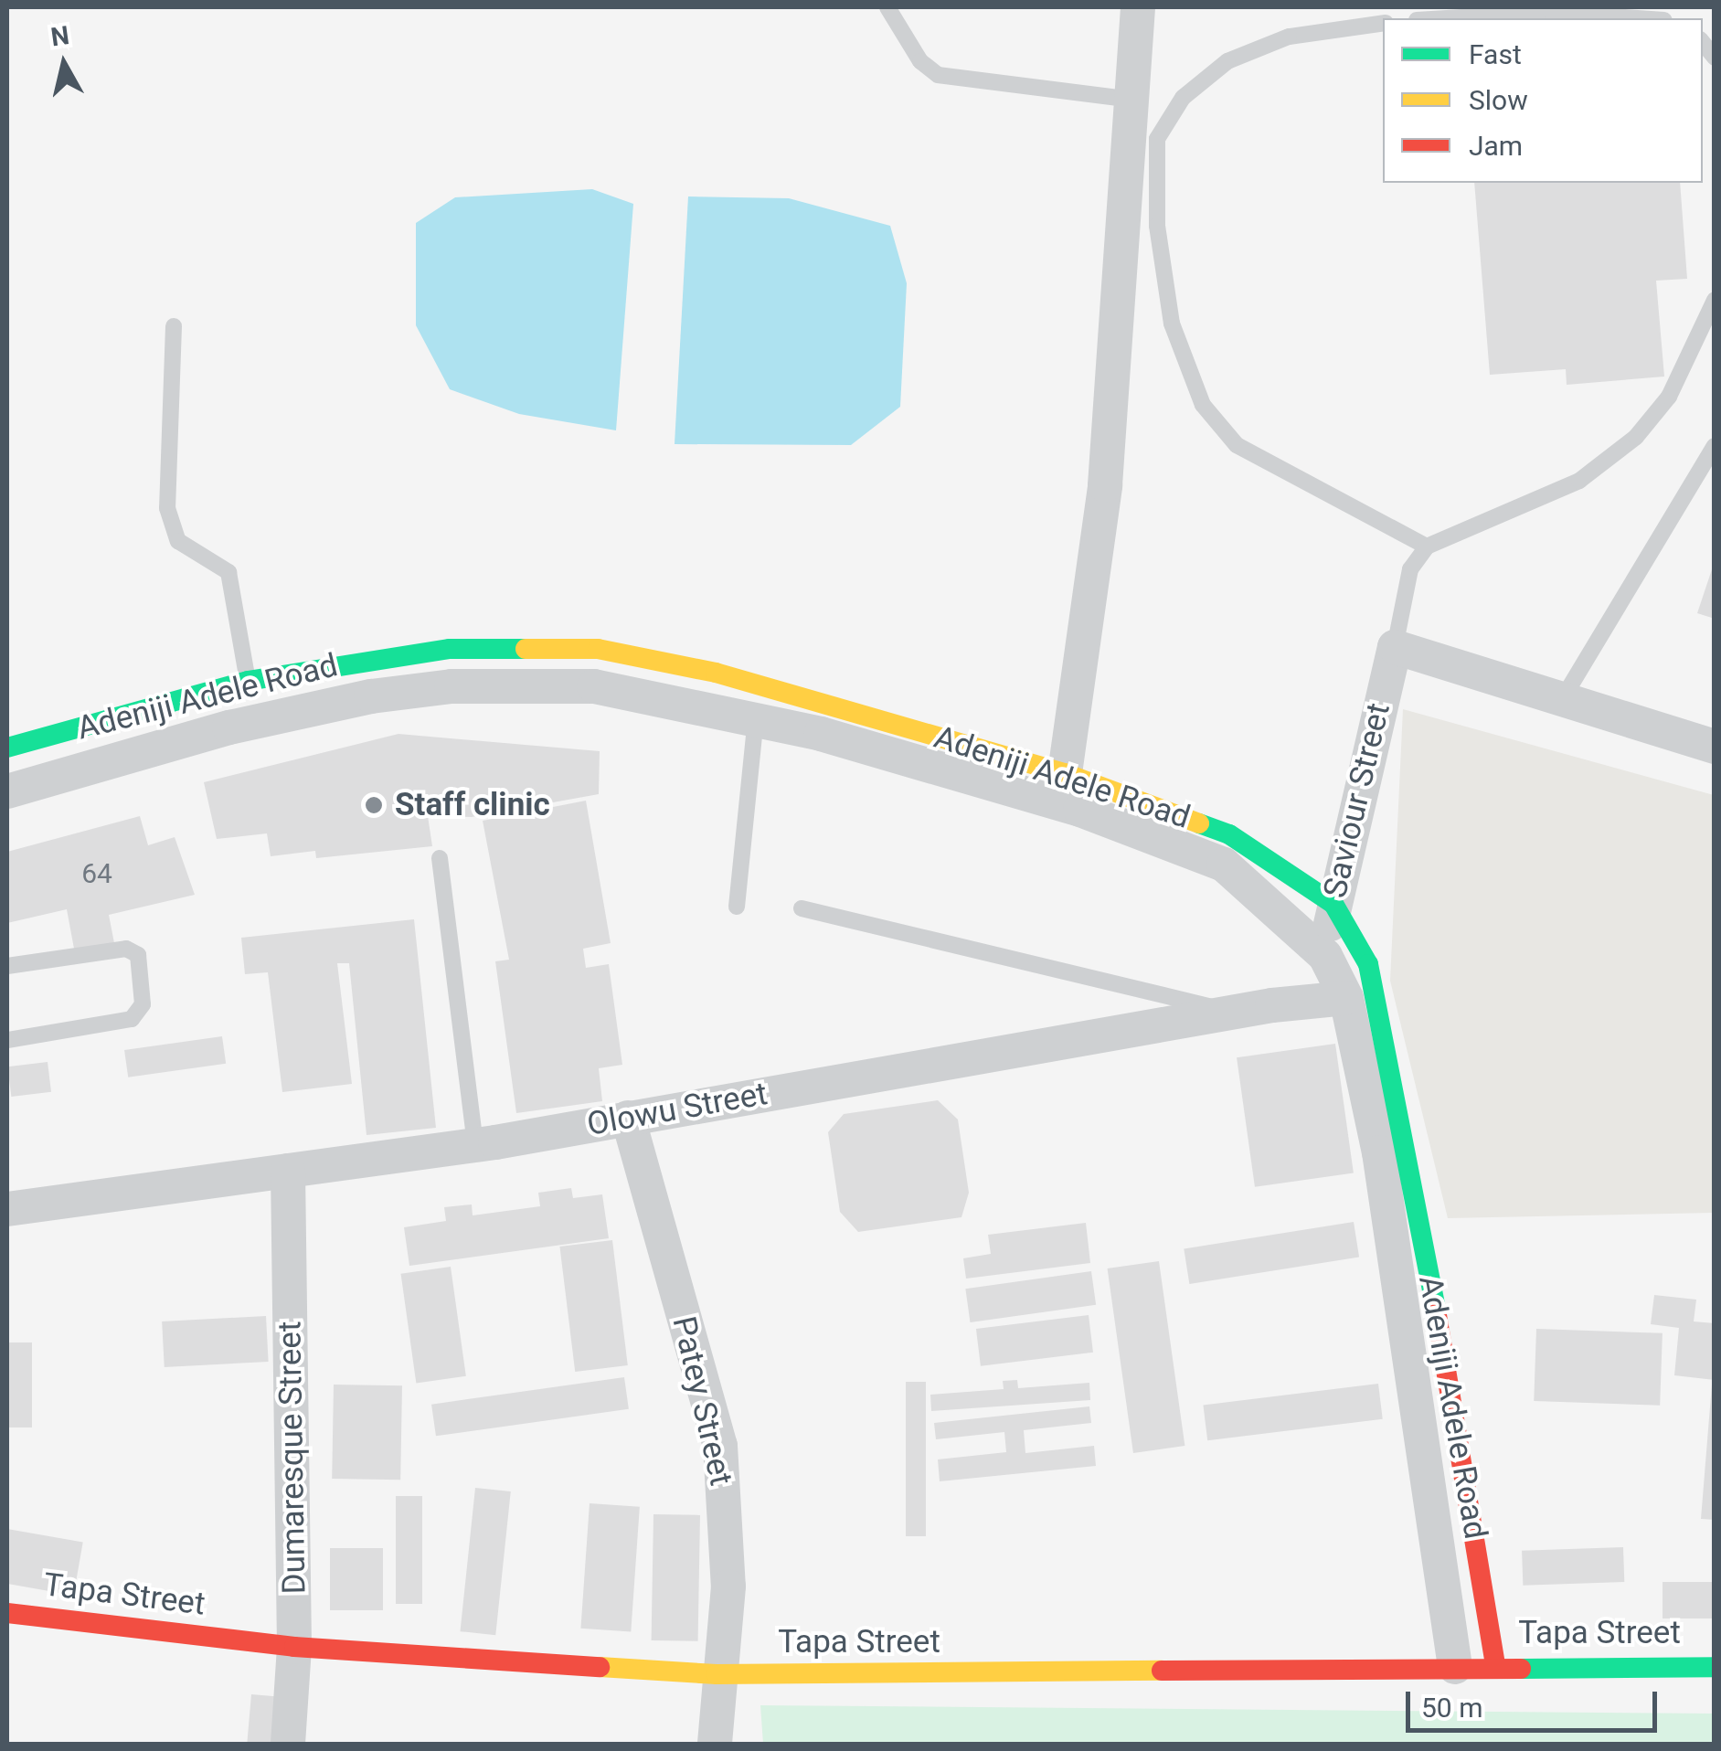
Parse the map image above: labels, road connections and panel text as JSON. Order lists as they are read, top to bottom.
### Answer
{
  "streets": {
    "street": [
      "Adeniji Adele Road",
      "Saviour Street",
      "Olowu Street",
      "Patey Street",
      "Dumaresque Street",
      "Tapa Street"
    ]
  },
  "crossings": [
    ["Adeniji Adele Road", "Saviour Street"],
    ["Adeniji Adele Road", "Olowu Street"],
    ["Adeniji Adele Road", "Tapa Street"],
    ["Olowu Street", "Patey Street"],
    ["Olowu Street", "Dumaresque Street"],
    ["Patey Street", "Tapa Street"],
    ["Dumaresque Street", "Tapa Street"]
  ],
  "places": ["Staff clinic"],
  "house_numbers": ["64"],
  "legend": ["Fast", "Slow", "Jam"],
  "scale_bar": "50 m",
  "north": "top"
}
